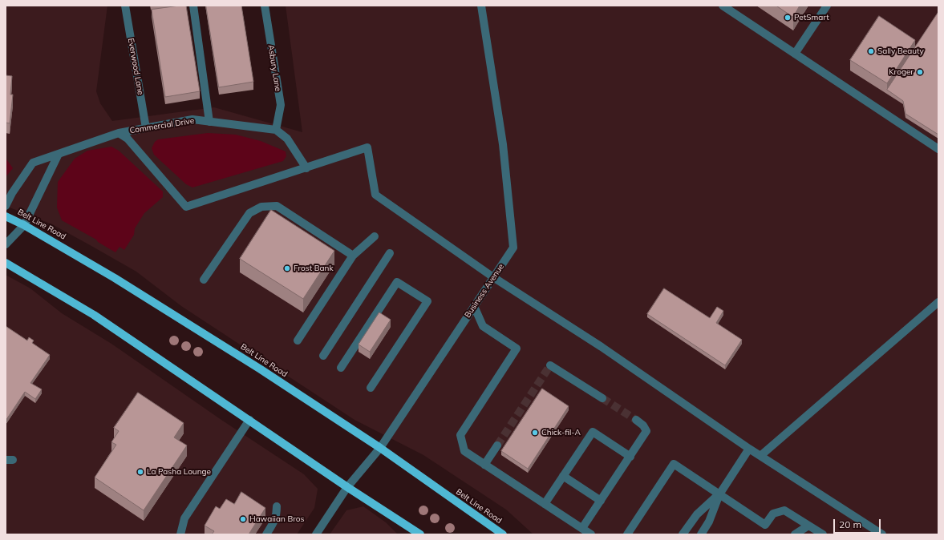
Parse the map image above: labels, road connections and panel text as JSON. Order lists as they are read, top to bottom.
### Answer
{
  "streets": {
    "main road": ["Belt Line Road"],
    "street": [
      "Everwood Lane",
      "Asbury Lane",
      "Commercial Drive",
      "Business Avenue"
    ]
  },
  "crossings": [
    ["Everwood Lane", "Commercial Drive"],
    ["Asbury Lane", "Commercial Drive"],
    ["Belt Line Road", "Business Avenue"]
  ],
  "places": [
    "PetSmart",
    "Sally Beauty",
    "Kroger",
    "Frost Bank",
    "Chick-fil-A",
    "La Pasha Lounge",
    "Hawaiian Bros"
  ],
  "scale_bar": "20 m"
}
